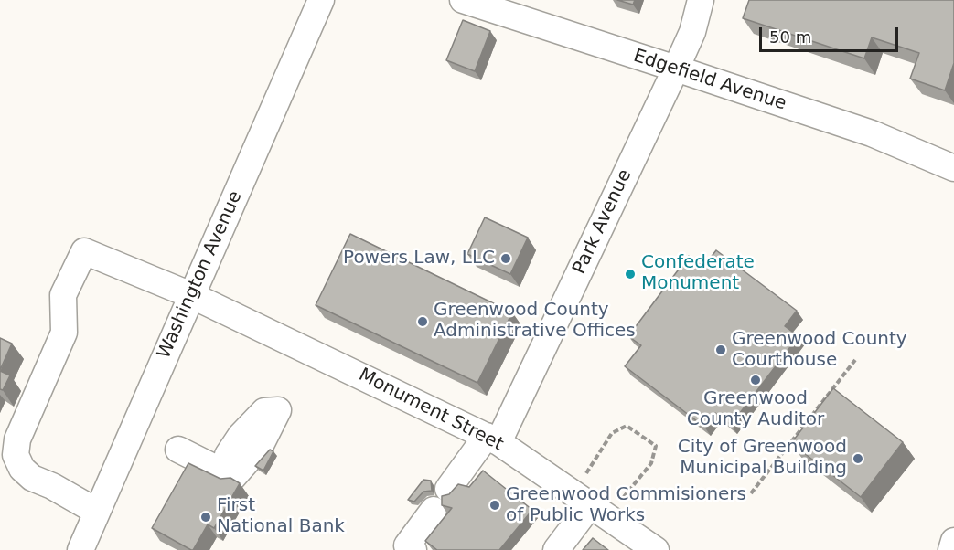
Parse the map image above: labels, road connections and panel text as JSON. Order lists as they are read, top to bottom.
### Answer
{
  "streets": {
    "street": [
      "Edgefield Avenue",
      "Park Avenue",
      "Washington Avenue",
      "Monument Street"
    ]
  },
  "crossings": [
    ["Edgefield Avenue", "Park Avenue"],
    ["Park Avenue", "Monument Street"],
    ["Washington Avenue", "Monument Street"]
  ],
  "places": [
    "Powers Law, LLC",
    "Confederate Monument",
    "Greenwood County Administrative Offices",
    "Greenwood County Courthouse",
    "Greenwood County Auditor",
    "City of Greenwood Municipal Building",
    "Greenwood Commisioners of Public Works",
    "First National Bank"
  ],
  "scale_bar": "50 m"
}
